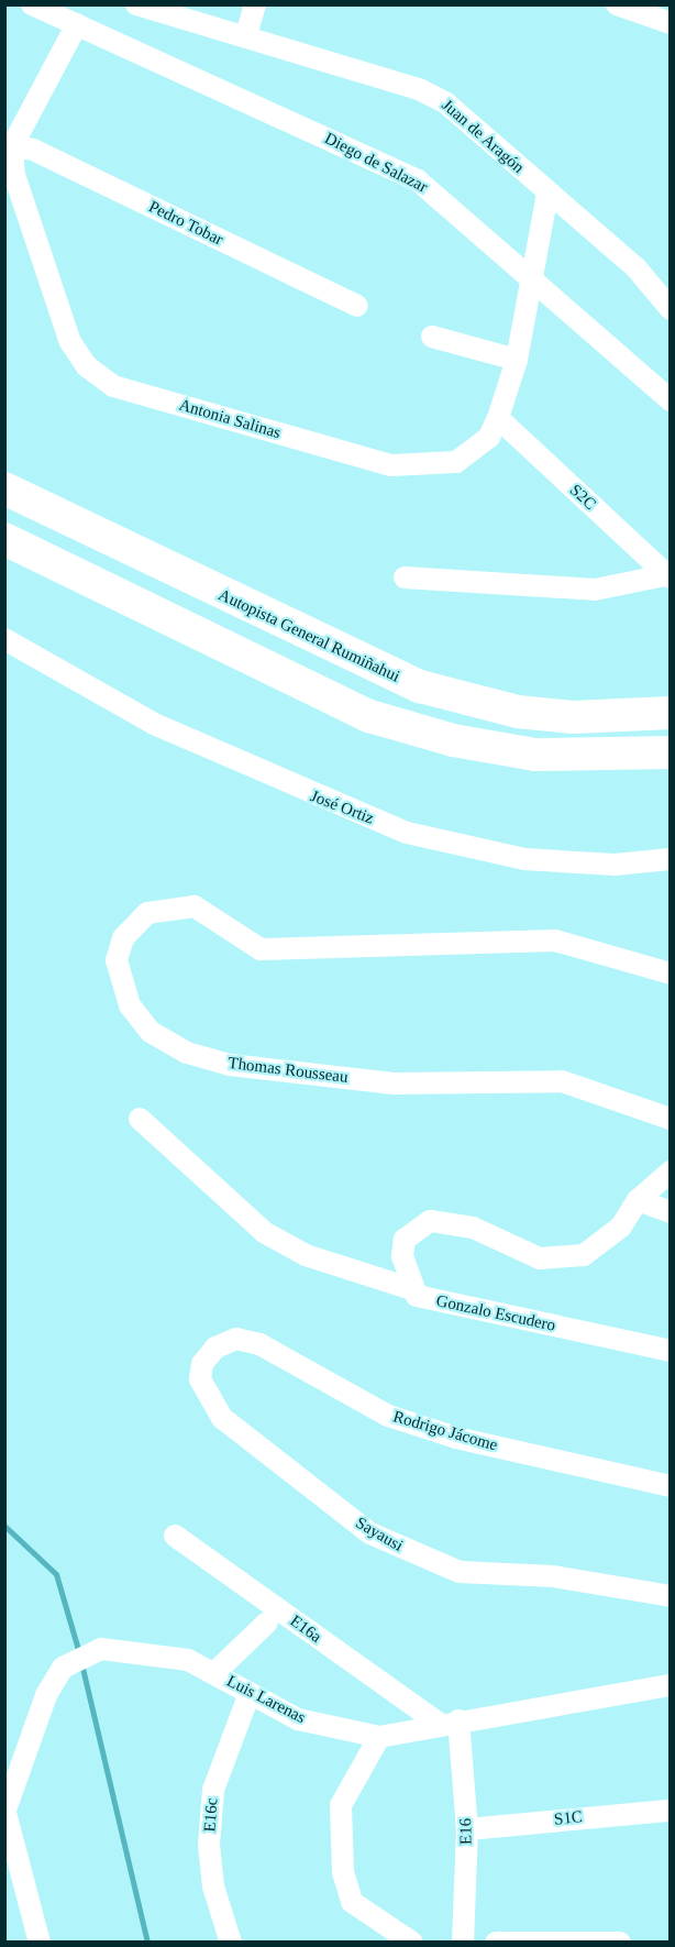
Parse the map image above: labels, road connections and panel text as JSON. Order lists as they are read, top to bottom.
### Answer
{
  "streets": {
    "highway": ["Autopista General Rumiñahui"],
    "street": [
      "Juan de Aragón",
      "Diego de Salazar",
      "Pedro Tobar",
      "Antonia Salinas",
      "S2C",
      "José Ortiz",
      "Thomas Rousseau",
      "Gonzalo Escudero",
      "Rodrigo Jácome",
      "Sayausi",
      "E16a",
      "Luis Larenas",
      "E16c",
      "S1C",
      "E16"
    ]
  },
  "crossings": [
    ["Juan de Aragón", "Antonia Salinas"],
    ["Diego de Salazar", "Antonia Salinas"],
    ["Pedro Tobar", "Antonia Salinas"],
    ["Antonia Salinas", "S2C"],
    ["Rodrigo Jácome", "Sayausi"],
    ["E16a", "Luis Larenas"],
    ["E16a", "E16"],
    ["Luis Larenas", "E16c"],
    ["Luis Larenas", "E16"],
    ["S1C", "E16"]
  ]
}
